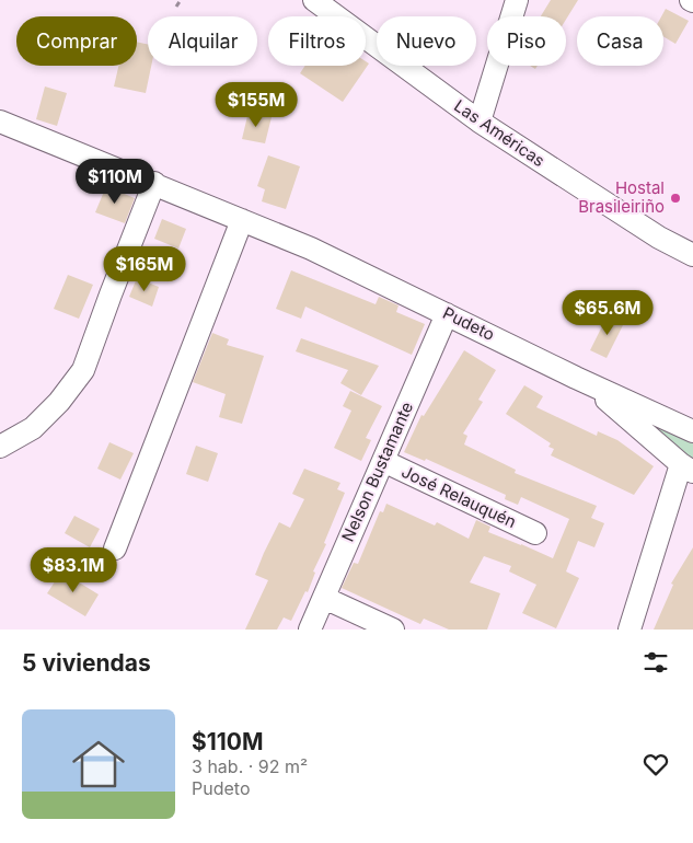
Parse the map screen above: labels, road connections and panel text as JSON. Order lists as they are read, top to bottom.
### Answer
{
  "streets": {
    "street": [
      "Las Américas",
      "Pudeto",
      "Nelson Bustamante",
      "José Relauquén"
    ]
  },
  "crossings": [
    ["Pudeto", "Nelson Bustamante"],
    ["Nelson Bustamante", "José Relauquén"]
  ],
  "places": ["Hostal Brasileiriño"],
  "page": {
    "chip": [
      "Comprar",
      "Alquilar",
      "Filtros",
      "Nuevo",
      "Piso",
      "Casa"
    ],
    "price": [
      "$155M",
      "$110M",
      "$165M",
      "$65.6M",
      "$83.1M"
    ],
    "heading": "5 viviendas",
    "list": [
      {
        "name": "$110M",
        "note": "3 hab. · 92 m² · Pudeto"
      }
    ]
  }
}
